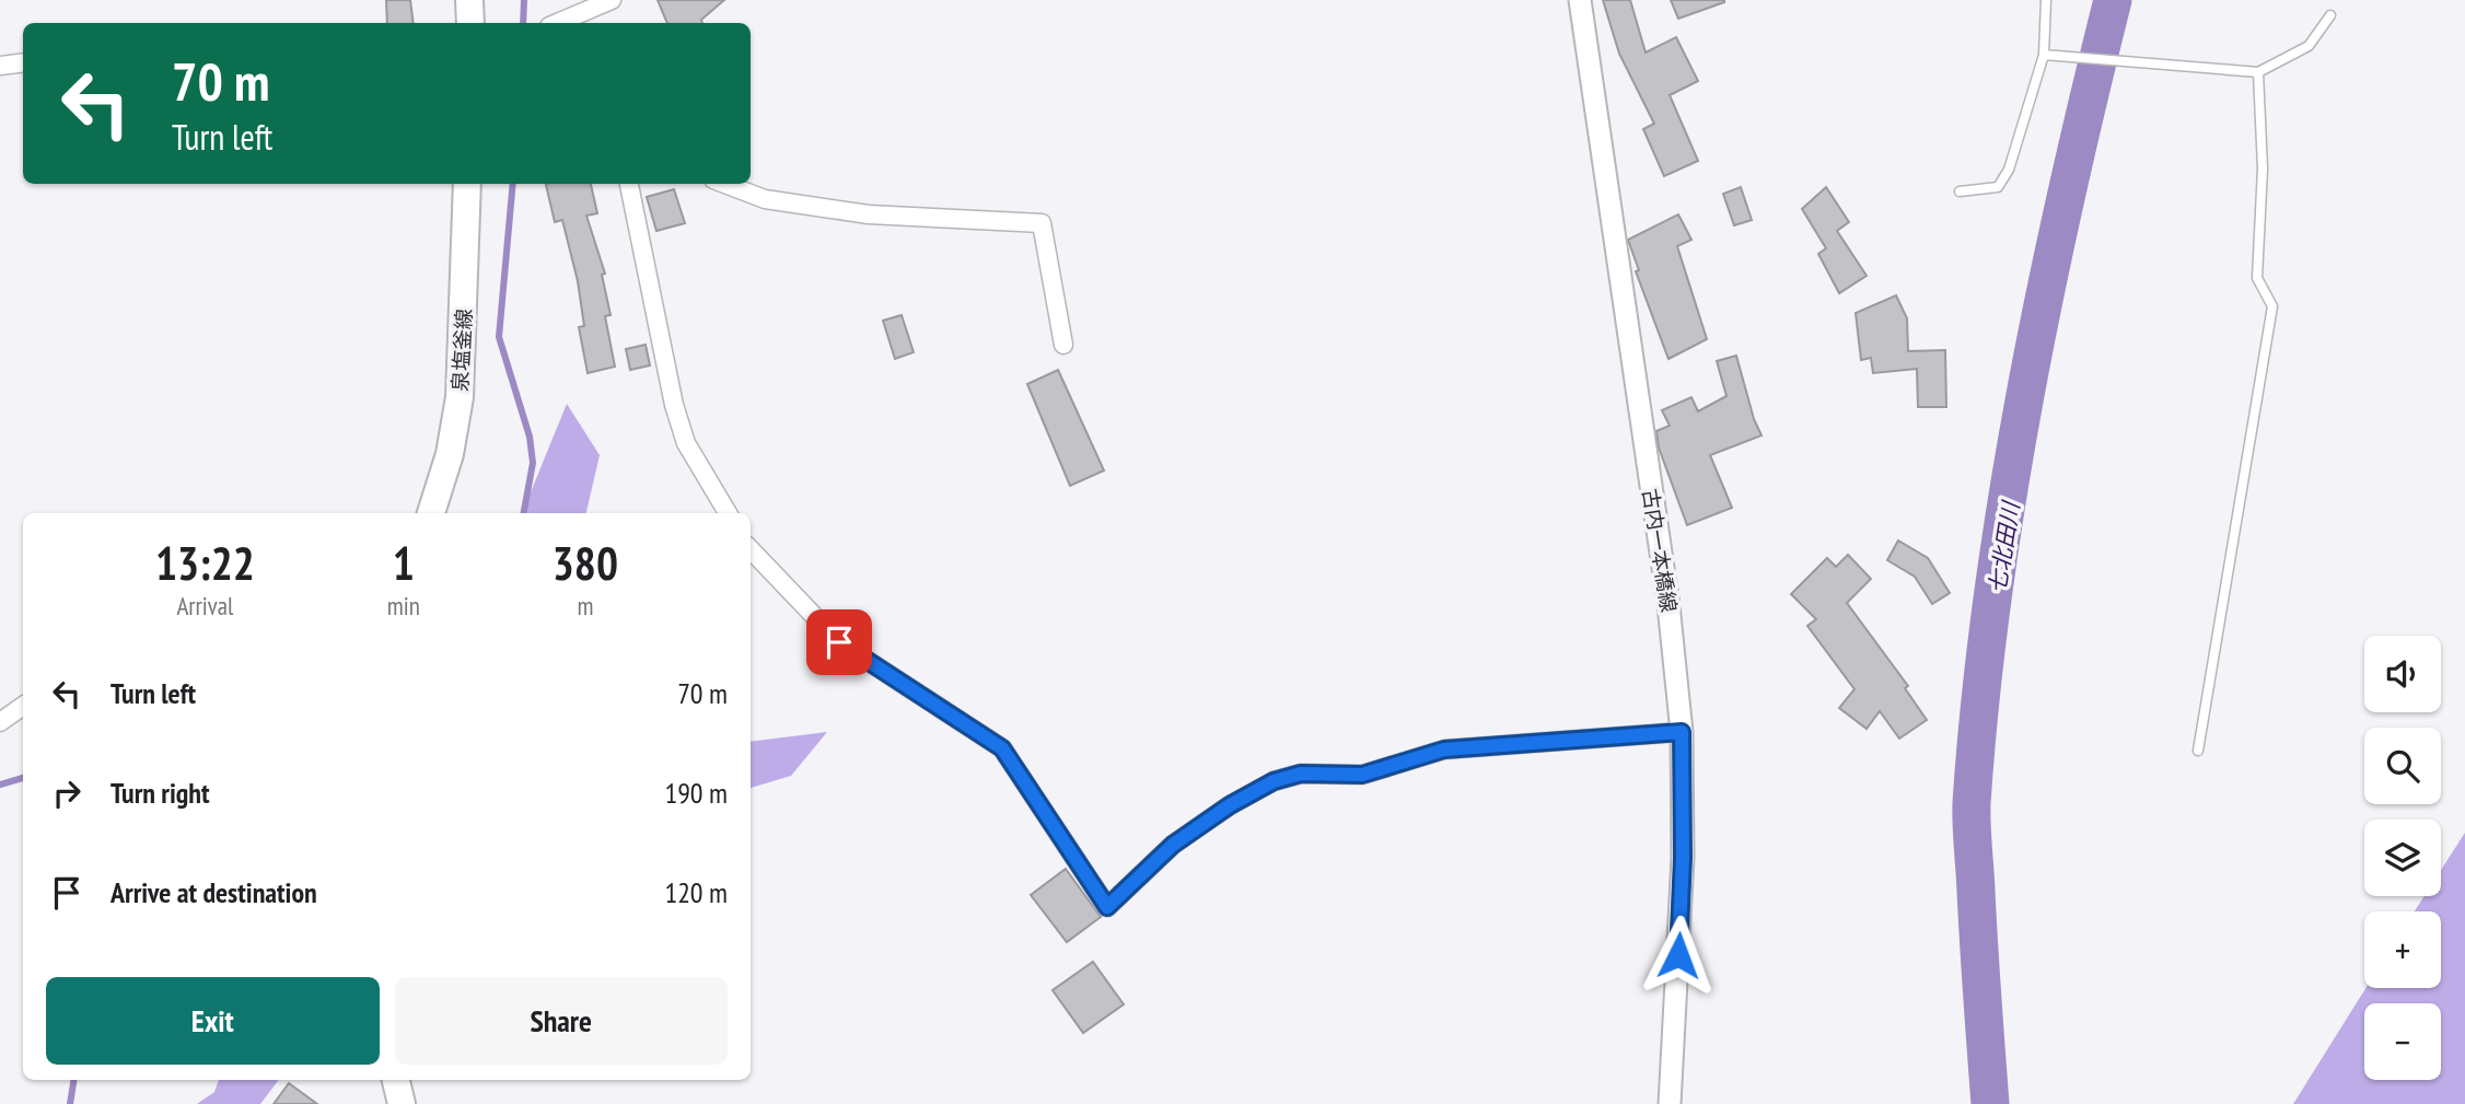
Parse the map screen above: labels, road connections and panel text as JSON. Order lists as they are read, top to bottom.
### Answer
{
  "streets": {
    "main road": ["泉塩釜線"],
    "street": ["古内一本橋線"]
  },
  "water": ["七北田川"],
  "page": {
    "turn": ["70 m", "Turn left"],
    "eta": [
      "13:22",
      "Arrival",
      "1",
      "min",
      "380",
      "m"
    ],
    "map_buttons": ["+", "−"],
    "list": [
      {
        "name": "Turn left",
        "value": "70 m"
      },
      {
        "name": "Turn right",
        "value": "190 m"
      },
      {
        "name": "Arrive at destination",
        "value": "120 m"
      }
    ],
    "buttons": ["Exit", "Share"]
  }
}
